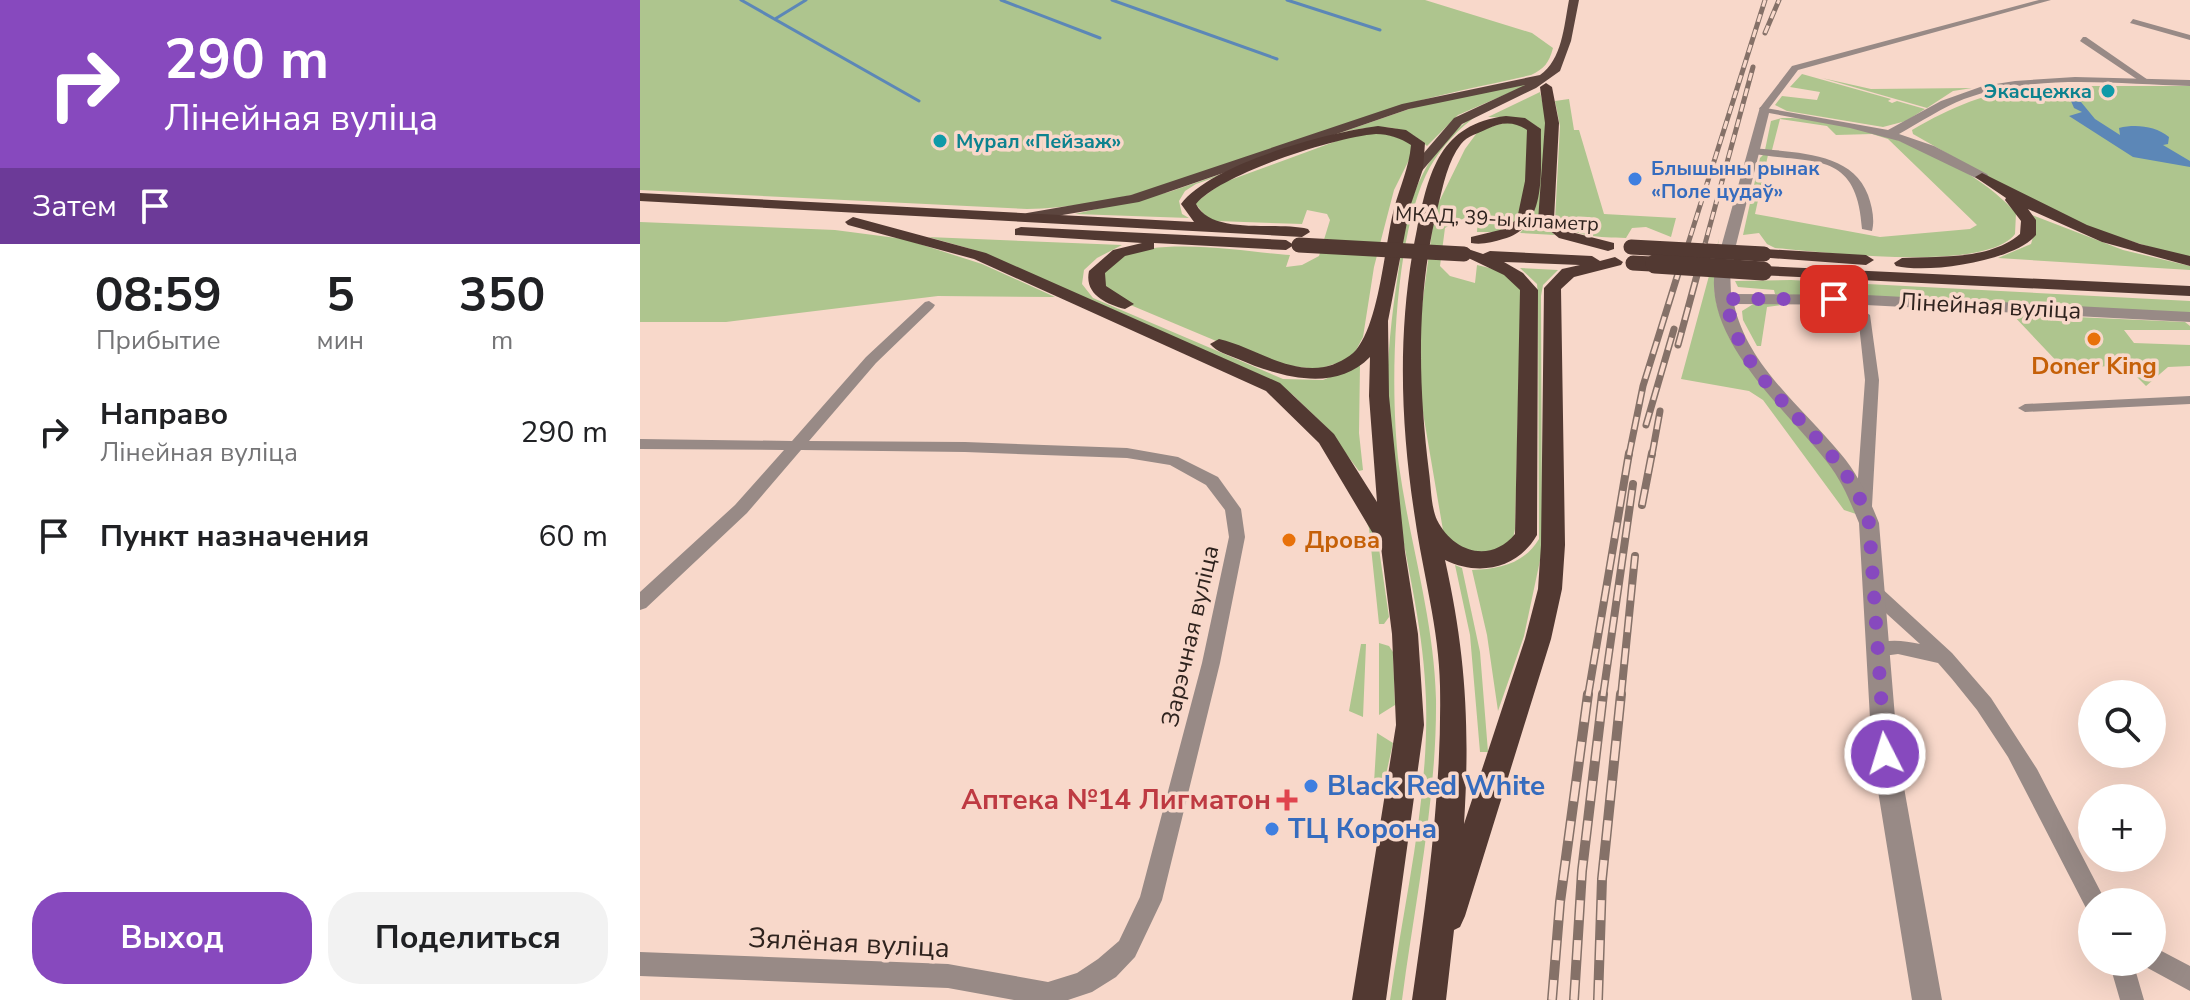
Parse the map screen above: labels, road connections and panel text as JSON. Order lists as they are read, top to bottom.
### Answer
{
  "streets": {
    "highway": ["МКАД, 39-ы кіламетр"],
    "street": ["Лінейная вуліца", "Зарэчная вуліца", "Зялёная вуліца"]
  },
  "crossings": [
    ["Зарэчная вуліца", "Зялёная вуліца"]
  ],
  "places": {
    "other": [
      "Экасцежка",
      "Мурал «Пейзаж»",
      "Блышыны рынак «Поле цудаў»",
      "Doner King",
      "Дрова",
      "Black Red White",
      "ТЦ Корона"
    ],
    "health": ["Аптека №14 Лигматон"]
  },
  "page": {
    "turn": ["290 m", "Лінейная вуліца"],
    "then": "Затем",
    "eta": [
      "08:59",
      "Прибытие",
      "5",
      "мин",
      "350",
      "m"
    ],
    "list": [
      {
        "name": "Направо",
        "note": "Лінейная вуліца",
        "value": "290 m"
      },
      {
        "name": "Пункт назначения",
        "value": "60 m"
      }
    ],
    "map_buttons": ["+", "−"],
    "buttons": ["Выход", "Поделиться"]
  }
}
